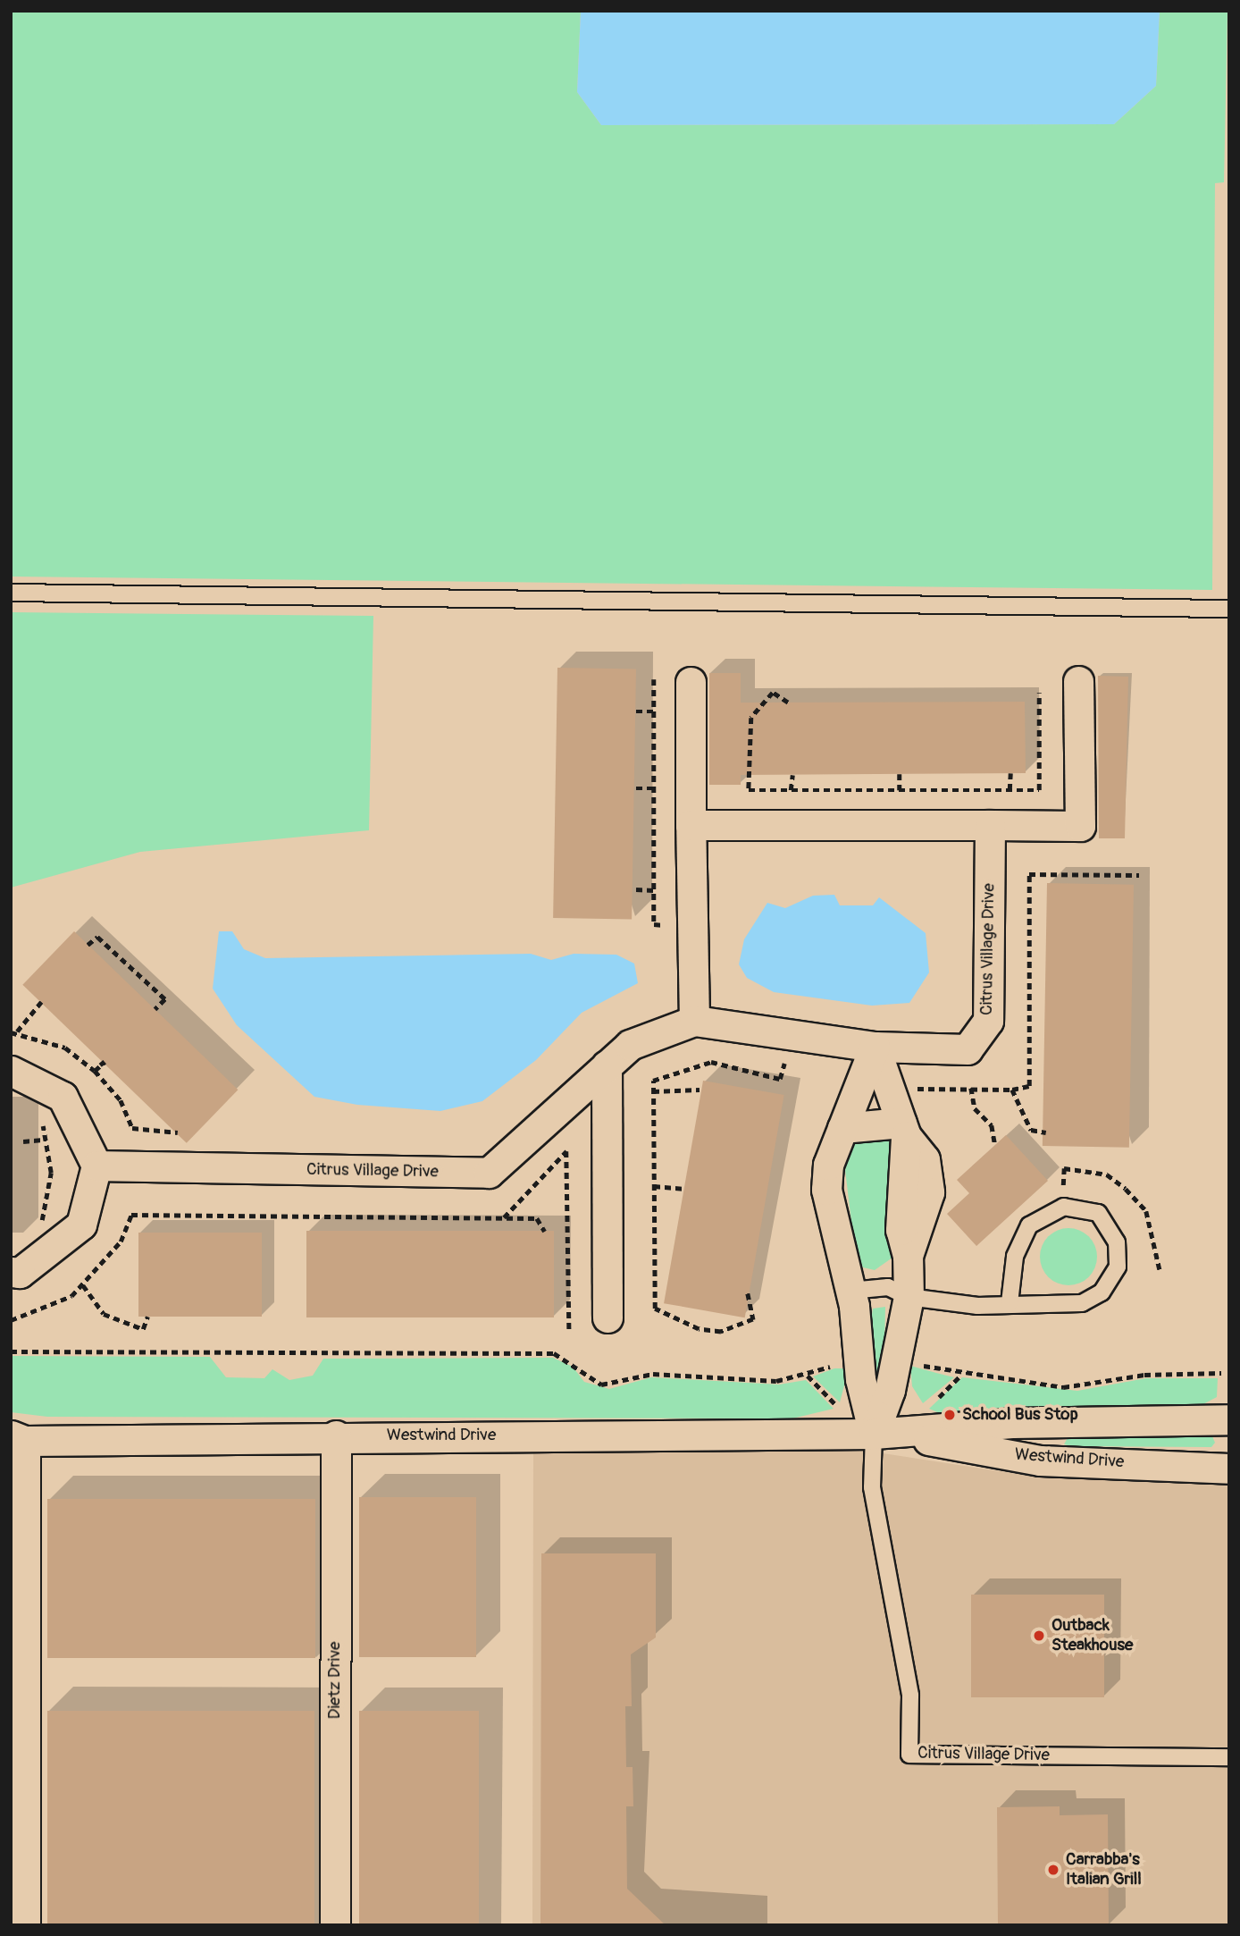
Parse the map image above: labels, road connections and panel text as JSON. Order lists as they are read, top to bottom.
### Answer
{
  "streets": {
    "street": ["Citrus Village Drive", "Westwind Drive", "Dietz Drive"]
  },
  "crossings": [
    ["Citrus Village Drive", "Westwind Drive"],
    ["Westwind Drive", "Dietz Drive"]
  ],
  "places": ["School Bus Stop", "Outback Steakhouse", "Carrabba's Italian Grill"]
}
